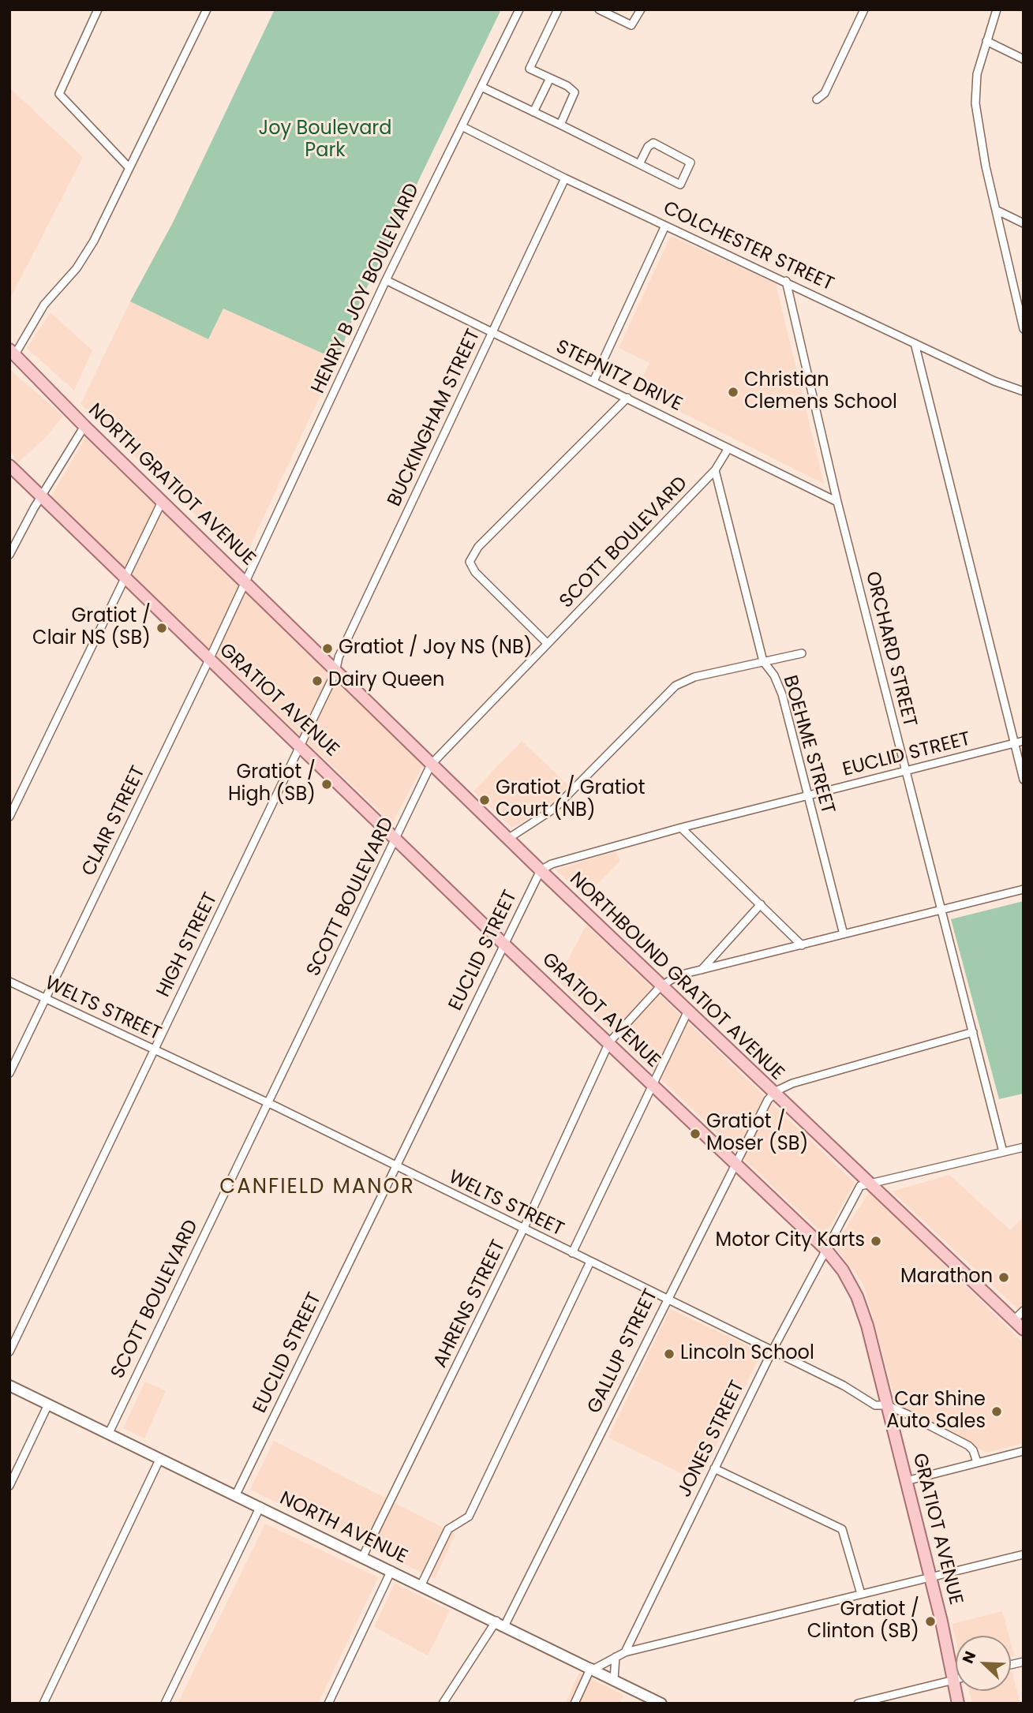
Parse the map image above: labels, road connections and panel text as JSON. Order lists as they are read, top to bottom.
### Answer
{
  "streets": {
    "main road": [
      "NORTH GRATIOT AVENUE",
      "GRATIOT AVENUE",
      "NORTHBOUND GRATIOT AVENUE",
      "NORTH AVENUE"
    ],
    "street": [
      "COLCHESTER STREET",
      "HENRY B JOY BOULEVARD",
      "STEPNITZ DRIVE",
      "BUCKINGHAM STREET",
      "SCOTT BOULEVARD",
      "ORCHARD STREET",
      "BOEHME STREET",
      "EUCLID STREET",
      "CLAIR STREET",
      "HIGH STREET",
      "WELTS STREET",
      "AHRENS STREET",
      "GALLUP STREET",
      "JONES STREET"
    ]
  },
  "crossings": [
    ["COLCHESTER STREET", "HENRY B JOY BOULEVARD"],
    ["COLCHESTER STREET", "BUCKINGHAM STREET"],
    ["COLCHESTER STREET", "ORCHARD STREET"],
    ["HENRY B JOY BOULEVARD", "STEPNITZ DRIVE"],
    ["HENRY B JOY BOULEVARD", "NORTH GRATIOT AVENUE"],
    ["HENRY B JOY BOULEVARD", "CLAIR STREET"],
    ["STEPNITZ DRIVE", "BUCKINGHAM STREET"],
    ["STEPNITZ DRIVE", "SCOTT BOULEVARD"],
    ["STEPNITZ DRIVE", "ORCHARD STREET"],
    ["BUCKINGHAM STREET", "HIGH STREET"],
    ["BUCKINGHAM STREET", "NORTHBOUND GRATIOT AVENUE"],
    ["NORTH GRATIOT AVENUE", "CLAIR STREET"],
    ["NORTH GRATIOT AVENUE", "NORTHBOUND GRATIOT AVENUE"],
    ["SCOTT BOULEVARD", "GRATIOT AVENUE"],
    ["SCOTT BOULEVARD", "BOEHME STREET"],
    ["SCOTT BOULEVARD", "NORTHBOUND GRATIOT AVENUE"],
    ["SCOTT BOULEVARD", "WELTS STREET"],
    ["SCOTT BOULEVARD", "NORTH AVENUE"],
    ["ORCHARD STREET", "EUCLID STREET"],
    ["GRATIOT AVENUE", "EUCLID STREET"],
    ["GRATIOT AVENUE", "CLAIR STREET"],
    ["GRATIOT AVENUE", "HIGH STREET"],
    ["GRATIOT AVENUE", "WELTS STREET"],
    ["GRATIOT AVENUE", "AHRENS STREET"],
    ["GRATIOT AVENUE", "GALLUP STREET"],
    ["GRATIOT AVENUE", "JONES STREET"],
    ["BOEHME STREET", "EUCLID STREET"],
    ["EUCLID STREET", "NORTHBOUND GRATIOT AVENUE"],
    ["EUCLID STREET", "WELTS STREET"],
    ["EUCLID STREET", "NORTH AVENUE"],
    ["CLAIR STREET", "WELTS STREET"],
    ["HIGH STREET", "NORTHBOUND GRATIOT AVENUE"],
    ["HIGH STREET", "WELTS STREET"],
    ["NORTHBOUND GRATIOT AVENUE", "AHRENS STREET"],
    ["NORTHBOUND GRATIOT AVENUE", "GALLUP STREET"],
    ["NORTHBOUND GRATIOT AVENUE", "JONES STREET"],
    ["WELTS STREET", "AHRENS STREET"],
    ["WELTS STREET", "GALLUP STREET"],
    ["WELTS STREET", "JONES STREET"],
    ["AHRENS STREET", "NORTH AVENUE"],
    ["GALLUP STREET", "NORTH AVENUE"]
  ],
  "districts": ["CANFIELD MANOR"],
  "parks": ["Joy Boulevard Park"],
  "places": [
    "Christian Clemens School",
    "Gratiot / Clair NS (SB)",
    "Gratiot / Joy NS (NB)",
    "Dairy Queen",
    "Gratiot / High (SB)",
    "Gratiot / Gratiot Court (NB)",
    "Gratiot / Moser (SB)",
    "Motor City Karts",
    "Marathon",
    "Lincoln School",
    "Car Shine Auto Sales",
    "Gratiot / Clinton (SB)"
  ],
  "north": "top left"
}
